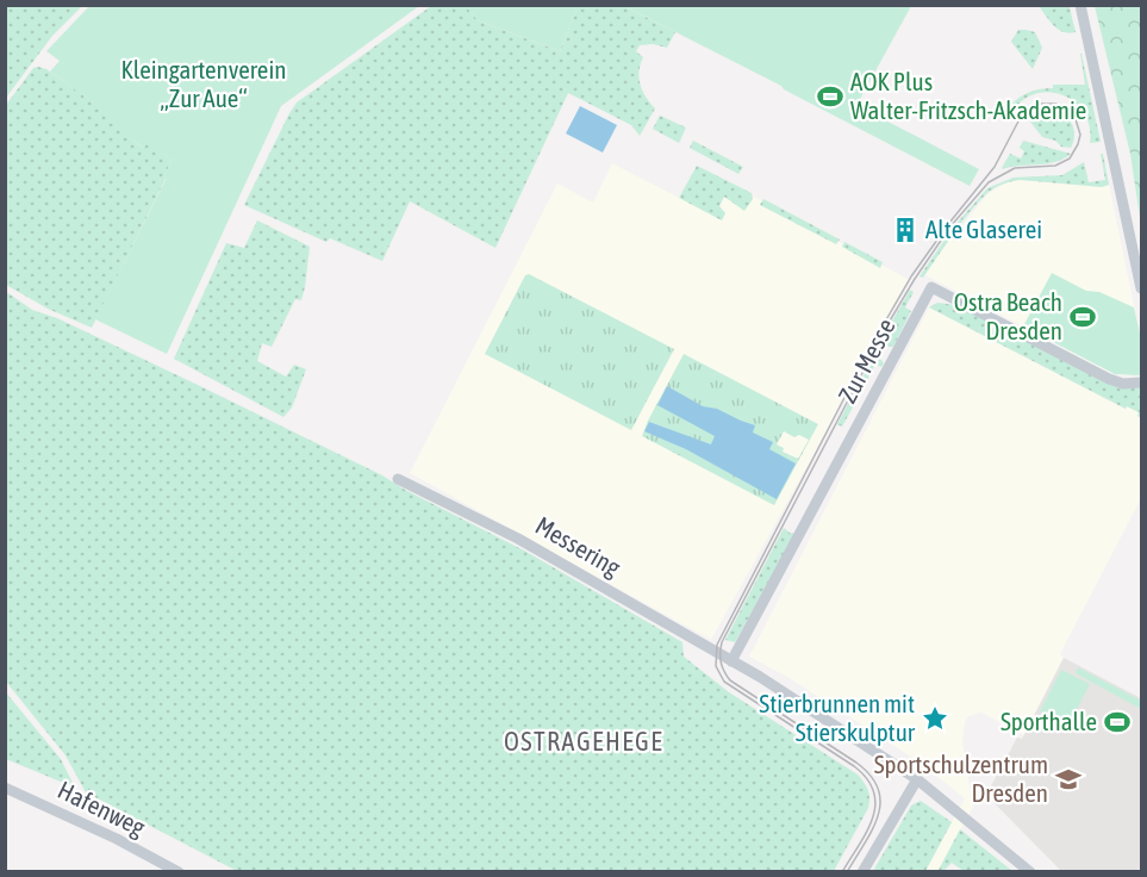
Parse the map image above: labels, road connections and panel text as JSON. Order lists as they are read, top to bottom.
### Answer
{
  "streets": {
    "street": ["Zur Messe", "Messering", "Hafenweg"]
  },
  "crossings": [
    ["Zur Messe", "Messering"]
  ],
  "districts": ["OSTRAGEHEGE"],
  "parks": ["Kleingartenverein „Zur Aue“"],
  "places": {
    "sports": ["AOK Plus Walter-Fritzsch-Akademie", "Ostra Beach Dresden", "Sporthalle"],
    "building": ["Alte Glaserei"],
    "place": ["Stierbrunnen mit Stierskulptur"],
    "school or university": ["Sportschulzentrum Dresden"]
  }
}
